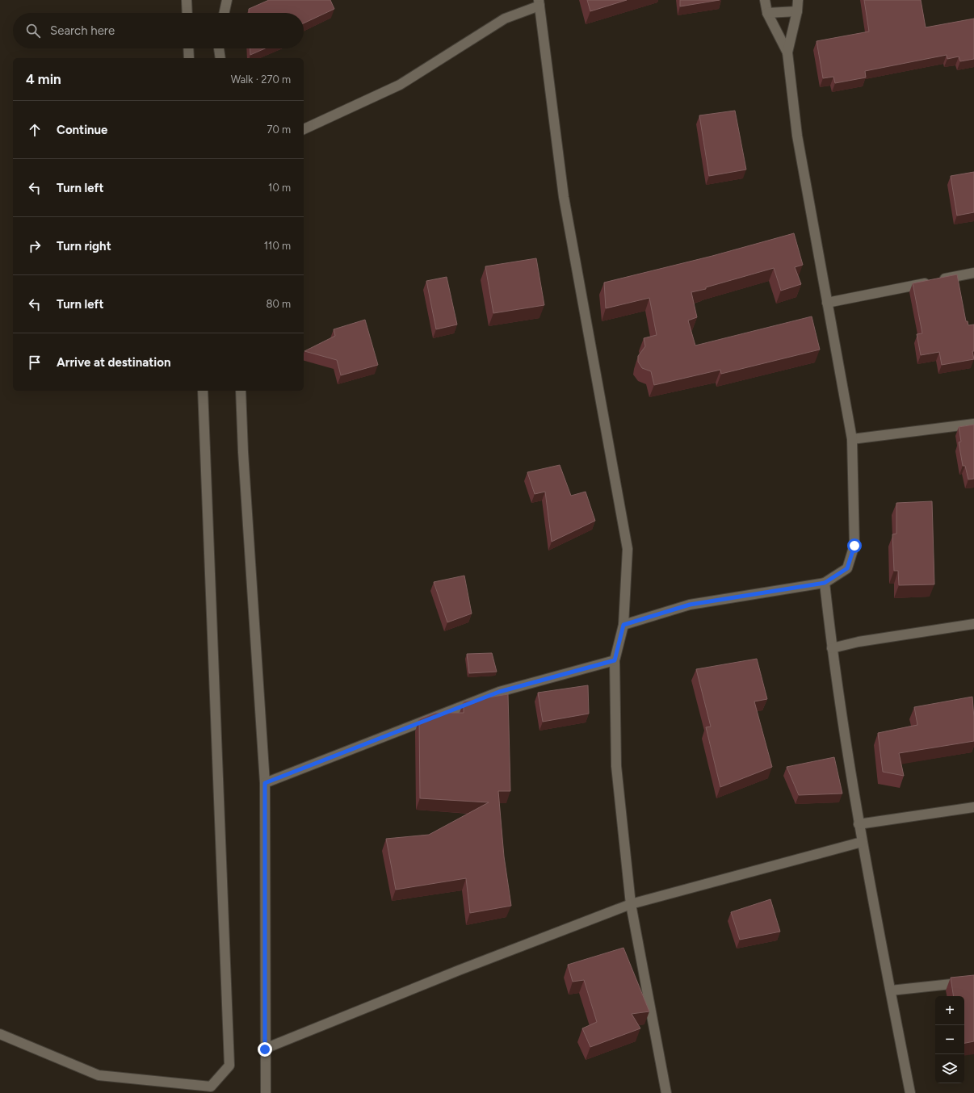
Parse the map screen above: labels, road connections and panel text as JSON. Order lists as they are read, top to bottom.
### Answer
{
  "page": {
    "search": "Search here",
    "heading": ["4 min", "Walk · 270 m"],
    "list": [
      ["Continue", "70 m"],
      ["Turn left", "10 m"],
      ["Turn right", "110 m"],
      ["Turn left", "80 m"],
      "Arrive at destination"
    ],
    "map_buttons": ["+", "−"]
  }
}
